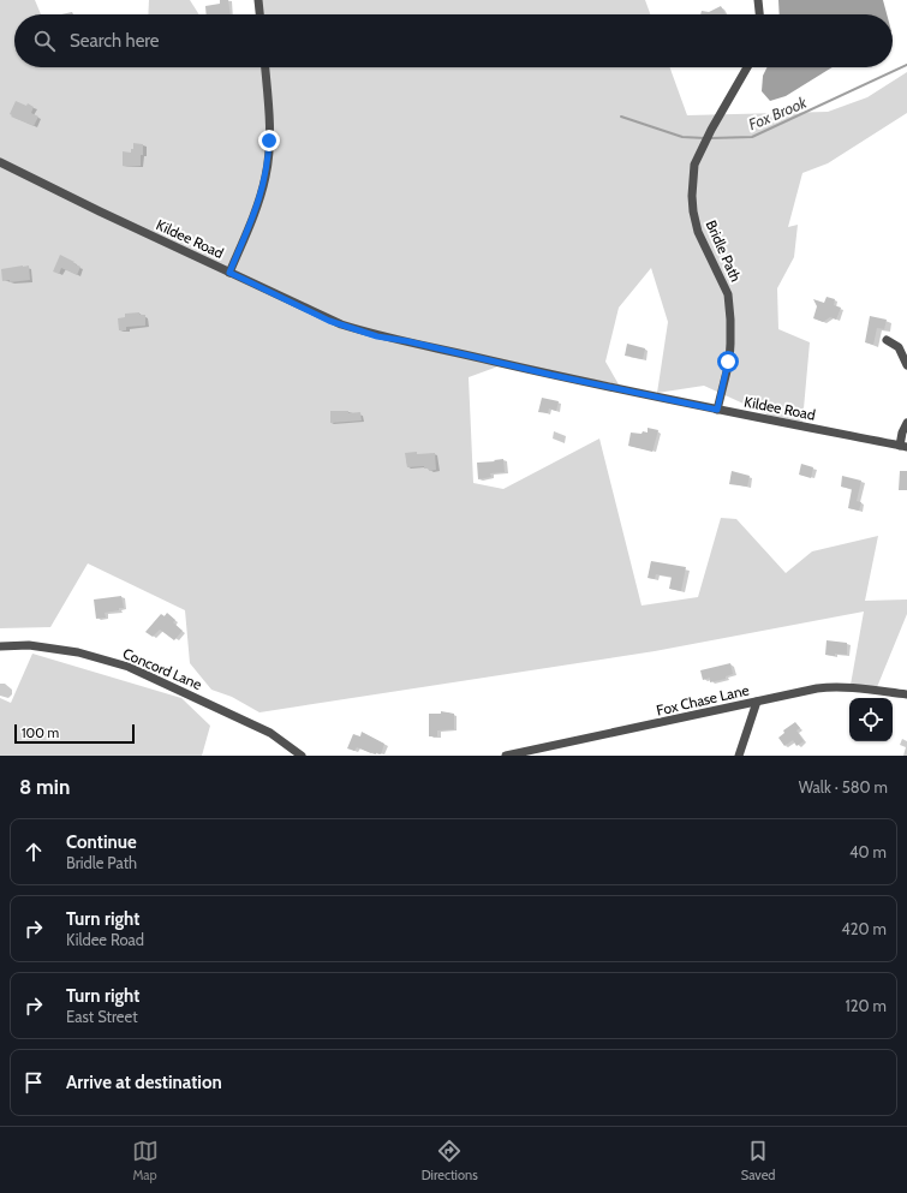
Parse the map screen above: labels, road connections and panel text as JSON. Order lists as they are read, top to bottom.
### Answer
{
  "streets": {
    "street": [
      "Kildee Road",
      "Bridle Path",
      "Concord Lane",
      "Fox Chase Lane"
    ]
  },
  "crossings": [
    ["Kildee Road", "Bridle Path"]
  ],
  "water": ["Fox Brook"],
  "scale_bar": "100 m",
  "page": {
    "search": "Search here",
    "scale": "100 m",
    "heading": ["8 min", "Walk · 580 m"],
    "list": [
      ["Continue", "Bridle Path", "40 m"],
      ["Turn right", "Kildee Road", "420 m"],
      ["Turn right", "East Street", "120 m"],
      "Arrive at destination"
    ],
    "nav": ["Map", "Directions", "Saved"]
  }
}
